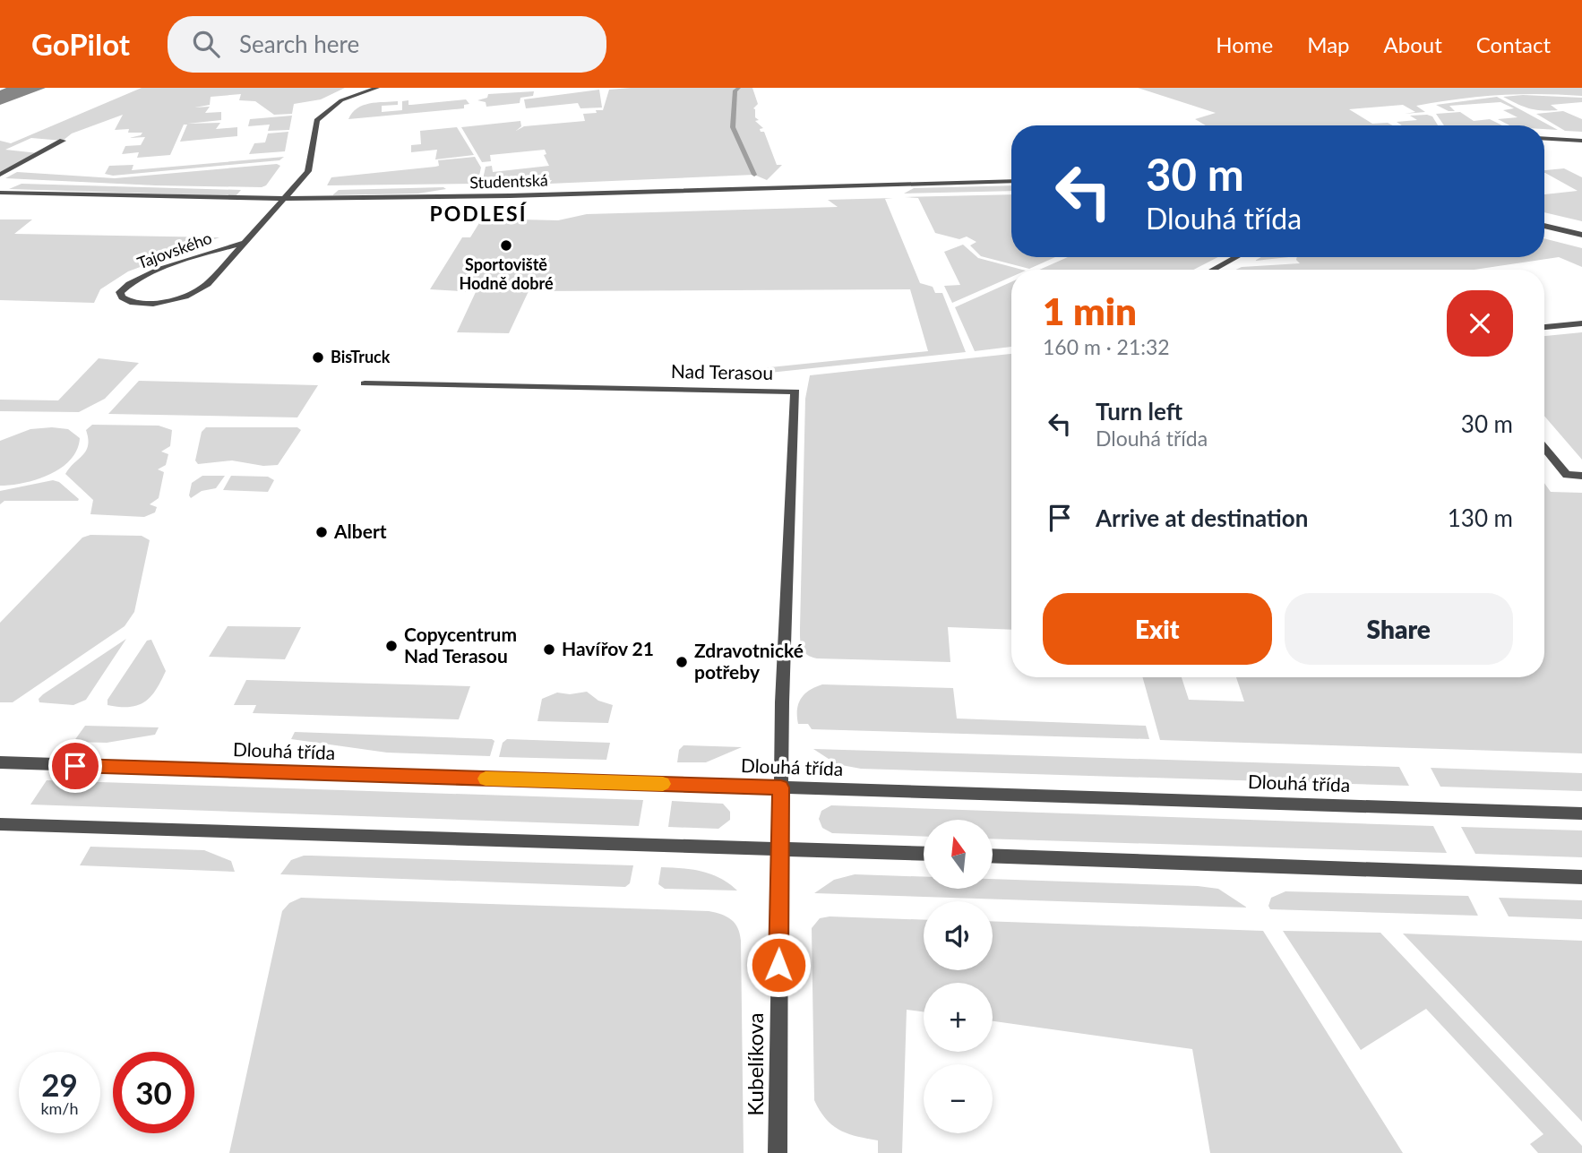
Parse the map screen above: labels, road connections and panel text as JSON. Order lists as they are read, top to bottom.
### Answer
{
  "streets": {
    "street": [
      "Studentská",
      "Tajovského",
      "Nad Terasou",
      "Dlouhá třída",
      "Kubelíkova"
    ]
  },
  "crossings": [
    ["Studentská", "Tajovského"],
    ["Nad Terasou", "Dlouhá třída"],
    ["Nad Terasou", "Kubelíkova"],
    ["Dlouhá třída", "Kubelíkova"]
  ],
  "districts": ["PODLESÍ"],
  "places": [
    "Sportoviště Hodně dobré",
    "BisTruck",
    "Albert",
    "Copycentrum Nad Terasou",
    "Havířov 21",
    "Zdravotnické potřeby"
  ],
  "north": "top",
  "page": {
    "header": "GoPilot",
    "search": "Search here",
    "nav": [
      "Home",
      "Map",
      "About",
      "Contact"
    ],
    "turn": ["30 m", "Dlouhá třída"],
    "heading": ["1 min", "160 m · 21:32"],
    "list": [
      {
        "name": "Turn left",
        "note": "Dlouhá třída",
        "value": "30 m"
      },
      {
        "name": "Arrive at destination",
        "value": "130 m"
      }
    ],
    "buttons": ["Exit", "Share"],
    "map_buttons": ["+", "−"],
    "speed": "29 km/h",
    "limit": "30"
  }
}
